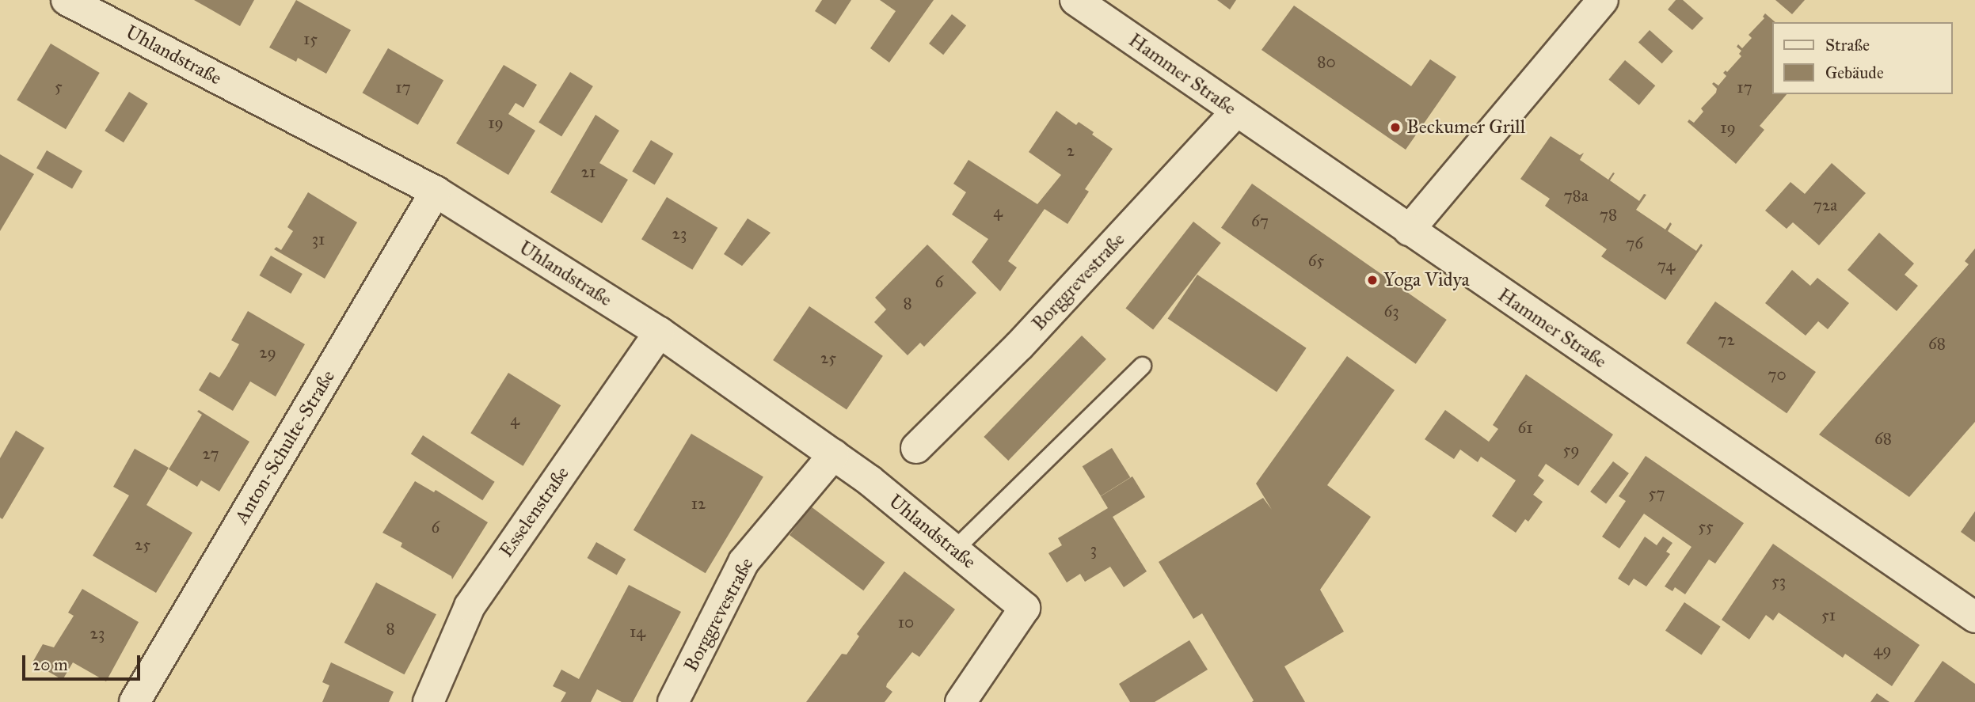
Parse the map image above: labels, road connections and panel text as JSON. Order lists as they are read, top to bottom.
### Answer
{
  "streets": {
    "street": [
      "Uhlandstraße",
      "Hammer Straße",
      "Borggrevestraße",
      "Anton-Schulte-Straße",
      "Esselenstraße"
    ]
  },
  "crossings": [
    ["Uhlandstraße", "Borggrevestraße"],
    ["Uhlandstraße", "Anton-Schulte-Straße"],
    ["Uhlandstraße", "Esselenstraße"],
    ["Hammer Straße", "Borggrevestraße"]
  ],
  "places": ["Beckumer Grill", "Yoga Vidya"],
  "house_numbers": [
    "15",
    "80",
    "5",
    "17",
    "17",
    "19",
    "19",
    "2",
    "21",
    "78a",
    "72a",
    "4",
    "78",
    "67",
    "23",
    "31",
    "76",
    "65",
    "74",
    "6",
    "8",
    "63",
    "72",
    "68",
    "29",
    "25",
    "70",
    "4",
    "61",
    "68",
    "59",
    "27",
    "57",
    "12",
    "55",
    "6",
    "25",
    "3",
    "53",
    "51",
    "10",
    "8",
    "14",
    "23",
    "49"
  ],
  "legend": ["Straße", "Gebäude"],
  "scale_bar": "20 m"
}
